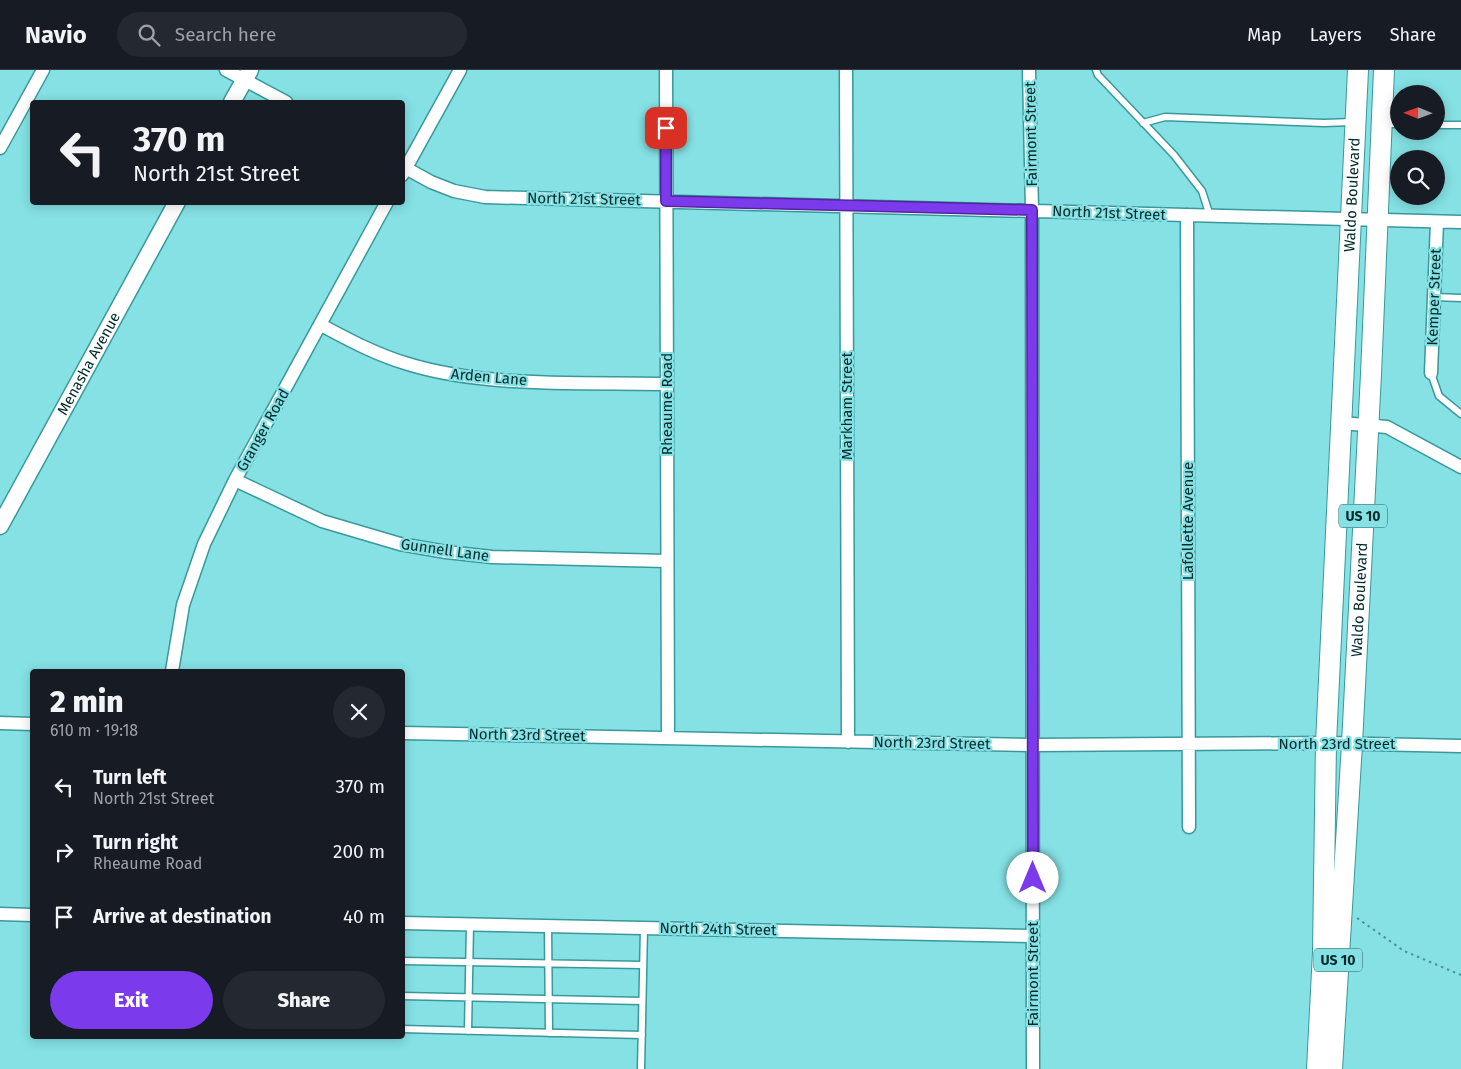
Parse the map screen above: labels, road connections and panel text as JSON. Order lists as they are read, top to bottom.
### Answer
{
  "streets": {
    "main road": ["Waldo Boulevard", "US 10"],
    "street": [
      "Fairmont Street",
      "North 21st Street",
      "Kemper Street",
      "Menasha Avenue",
      "Arden Lane",
      "Rheaume Road",
      "Markham Street",
      "Granger Road",
      "Lafollette Avenue",
      "Gunnell Lane",
      "North 23rd Street",
      "North 24th Street"
    ]
  },
  "crossings": [
    ["Fairmont Street", "North 21st Street"],
    ["Fairmont Street", "North 23rd Street"],
    ["Fairmont Street", "North 24th Street"],
    ["Waldo Boulevard", "North 21st Street"],
    ["Waldo Boulevard", "North 23rd Street"],
    ["North 21st Street", "Kemper Street"],
    ["North 21st Street", "Rheaume Road"],
    ["North 21st Street", "Markham Street"],
    ["North 21st Street", "Lafollette Avenue"],
    ["Arden Lane", "Rheaume Road"],
    ["Arden Lane", "Granger Road"],
    ["Rheaume Road", "Gunnell Lane"],
    ["Rheaume Road", "North 23rd Street"],
    ["Markham Street", "North 23rd Street"],
    ["Granger Road", "Gunnell Lane"],
    ["Lafollette Avenue", "North 23rd Street"]
  ],
  "north": "left",
  "page": {
    "header": "Navio",
    "search": "Search here",
    "nav": ["Map", "Layers", "Share"],
    "turn": ["370 m", "North 21st Street"],
    "heading": ["2 min", "610 m · 19:18"],
    "list": [
      {
        "name": "Turn left",
        "note": "North 21st Street",
        "value": "370 m"
      },
      {
        "name": "Turn right",
        "note": "Rheaume Road",
        "value": "200 m"
      },
      {
        "name": "Arrive at destination",
        "value": "40 m"
      }
    ],
    "buttons": ["Exit", "Share"]
  }
}
